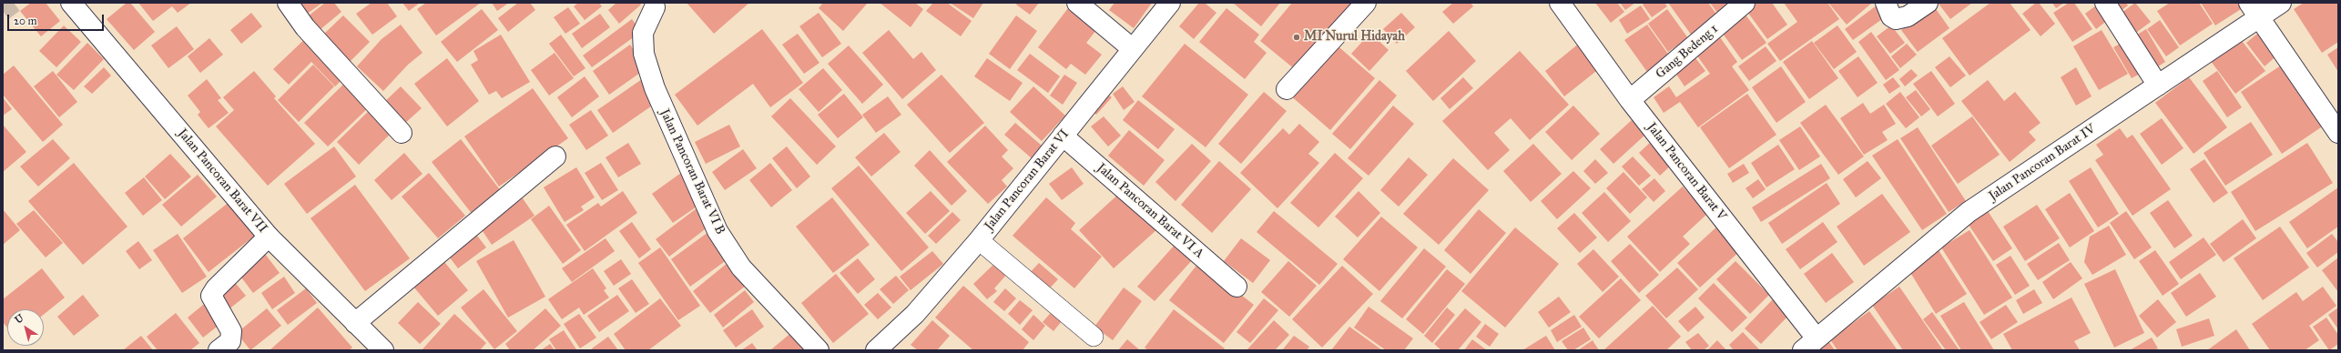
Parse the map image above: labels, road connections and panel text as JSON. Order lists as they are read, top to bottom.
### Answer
{
  "streets": {
    "street": [
      "Gang Bedeng 1",
      "Jalan Pancoran Barat IV",
      "Jalan Pancoran Barat VI B",
      "Jalan Pancoran Barat V",
      "Jalan Pancoran Barat VI",
      "Jalan Pancoran Barat VII",
      "Jalan Pancoran Barat VI A"
    ]
  },
  "crossings": [
    ["Gang Bedeng 1", "Jalan Pancoran Barat V"],
    ["Jalan Pancoran Barat IV", "Jalan Pancoran Barat V"],
    ["Jalan Pancoran Barat VI", "Jalan Pancoran Barat VI A"]
  ],
  "places": ["MI Nurul Hidayah"],
  "scale_bar": "20 m",
  "north": "top left"
}
